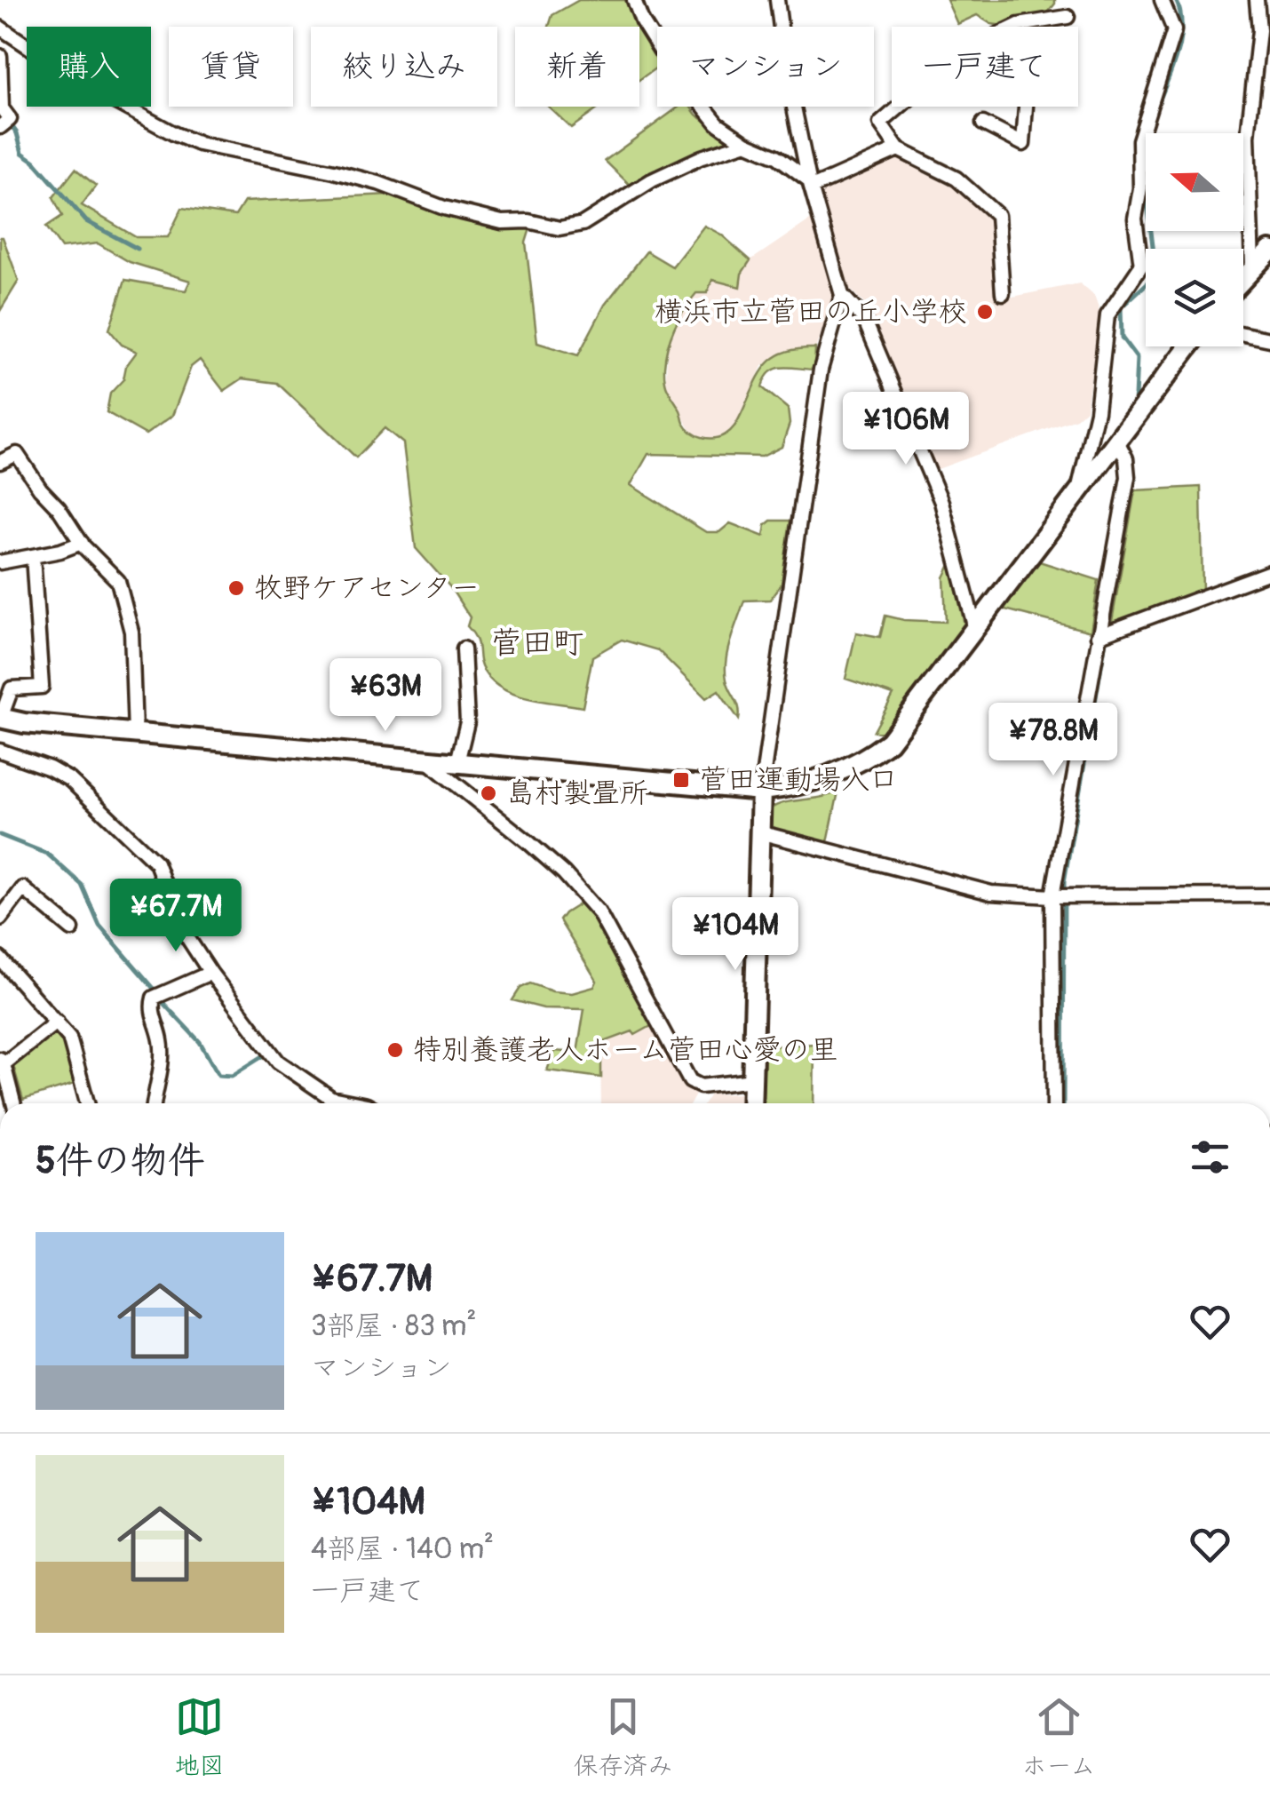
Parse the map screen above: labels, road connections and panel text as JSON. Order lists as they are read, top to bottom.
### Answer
{
  "districts": ["菅田町"],
  "places": {
    "other": [
      "横浜市立菅田の丘小学校",
      "牧野ケアセンター",
      "島村製畳所",
      "特別養護老人ホーム菅田心愛の里"
    ],
    "transit": ["菅田運動場入口"]
  },
  "north": "left",
  "page": {
    "chip": [
      "購入",
      "賃貸",
      "絞り込み",
      "新着",
      "マンション",
      "一戸建て"
    ],
    "price": [
      "¥106M",
      "¥63M",
      "¥78.8M",
      "¥67.7M",
      "¥104M"
    ],
    "heading": "5件の物件",
    "list": [
      {
        "name": "¥67.7M",
        "note": "3部屋 · 83 m² · マンション"
      },
      {
        "name": "¥104M",
        "note": "4部屋 · 140 m² · 一戸建て"
      }
    ],
    "tabs": ["地図", "保存済み", "ホーム"]
  }
}
